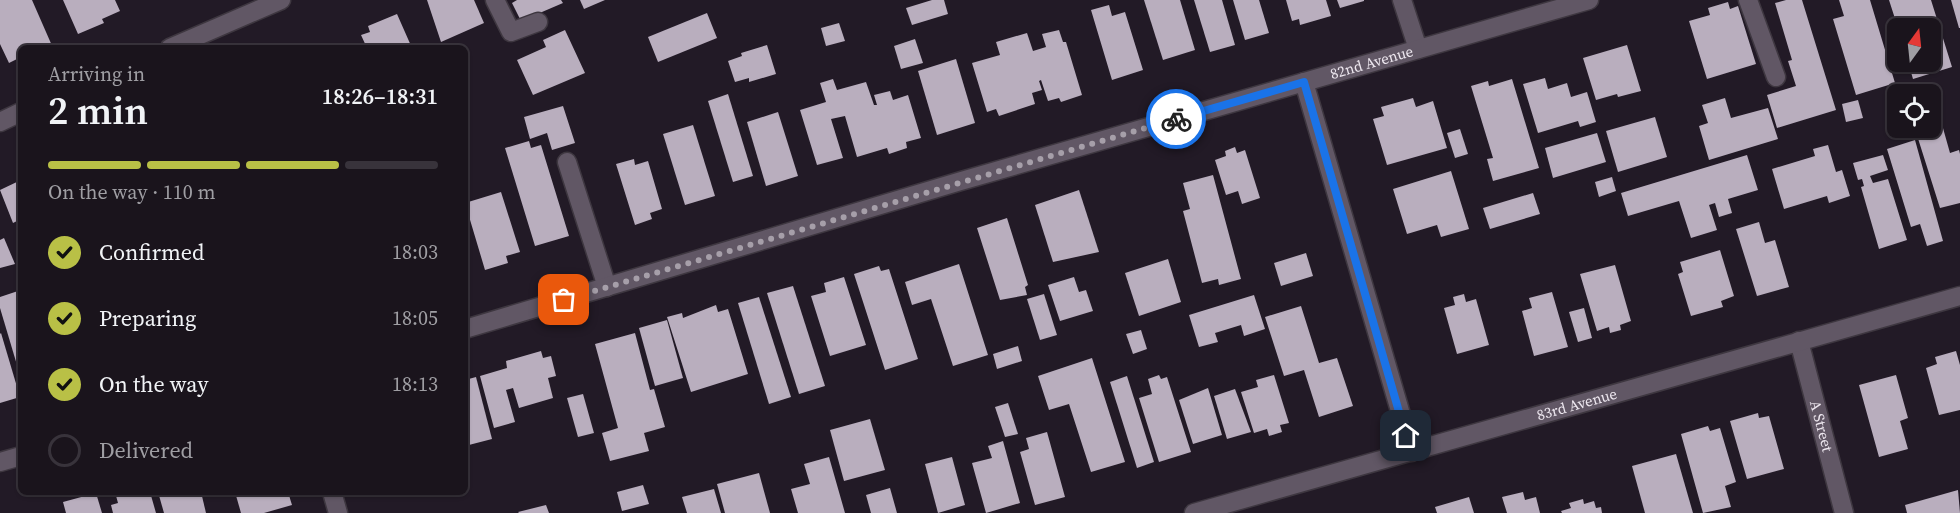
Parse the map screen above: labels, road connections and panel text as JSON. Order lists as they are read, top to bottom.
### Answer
{
  "streets": {
    "street": ["82nd Avenue", "83rd Avenue", "A Street"]
  },
  "crossings": [
    ["83rd Avenue", "A Street"]
  ],
  "north": "top",
  "page": {
    "heading": ["2 min", "Arriving in", "18:26–18:31"],
    "bar": "On the way · 110 m",
    "list": [
      ["Confirmed", "18:03"],
      ["Preparing", "18:05"],
      ["On the way", "18:13"],
      "Delivered"
    ]
  }
}
